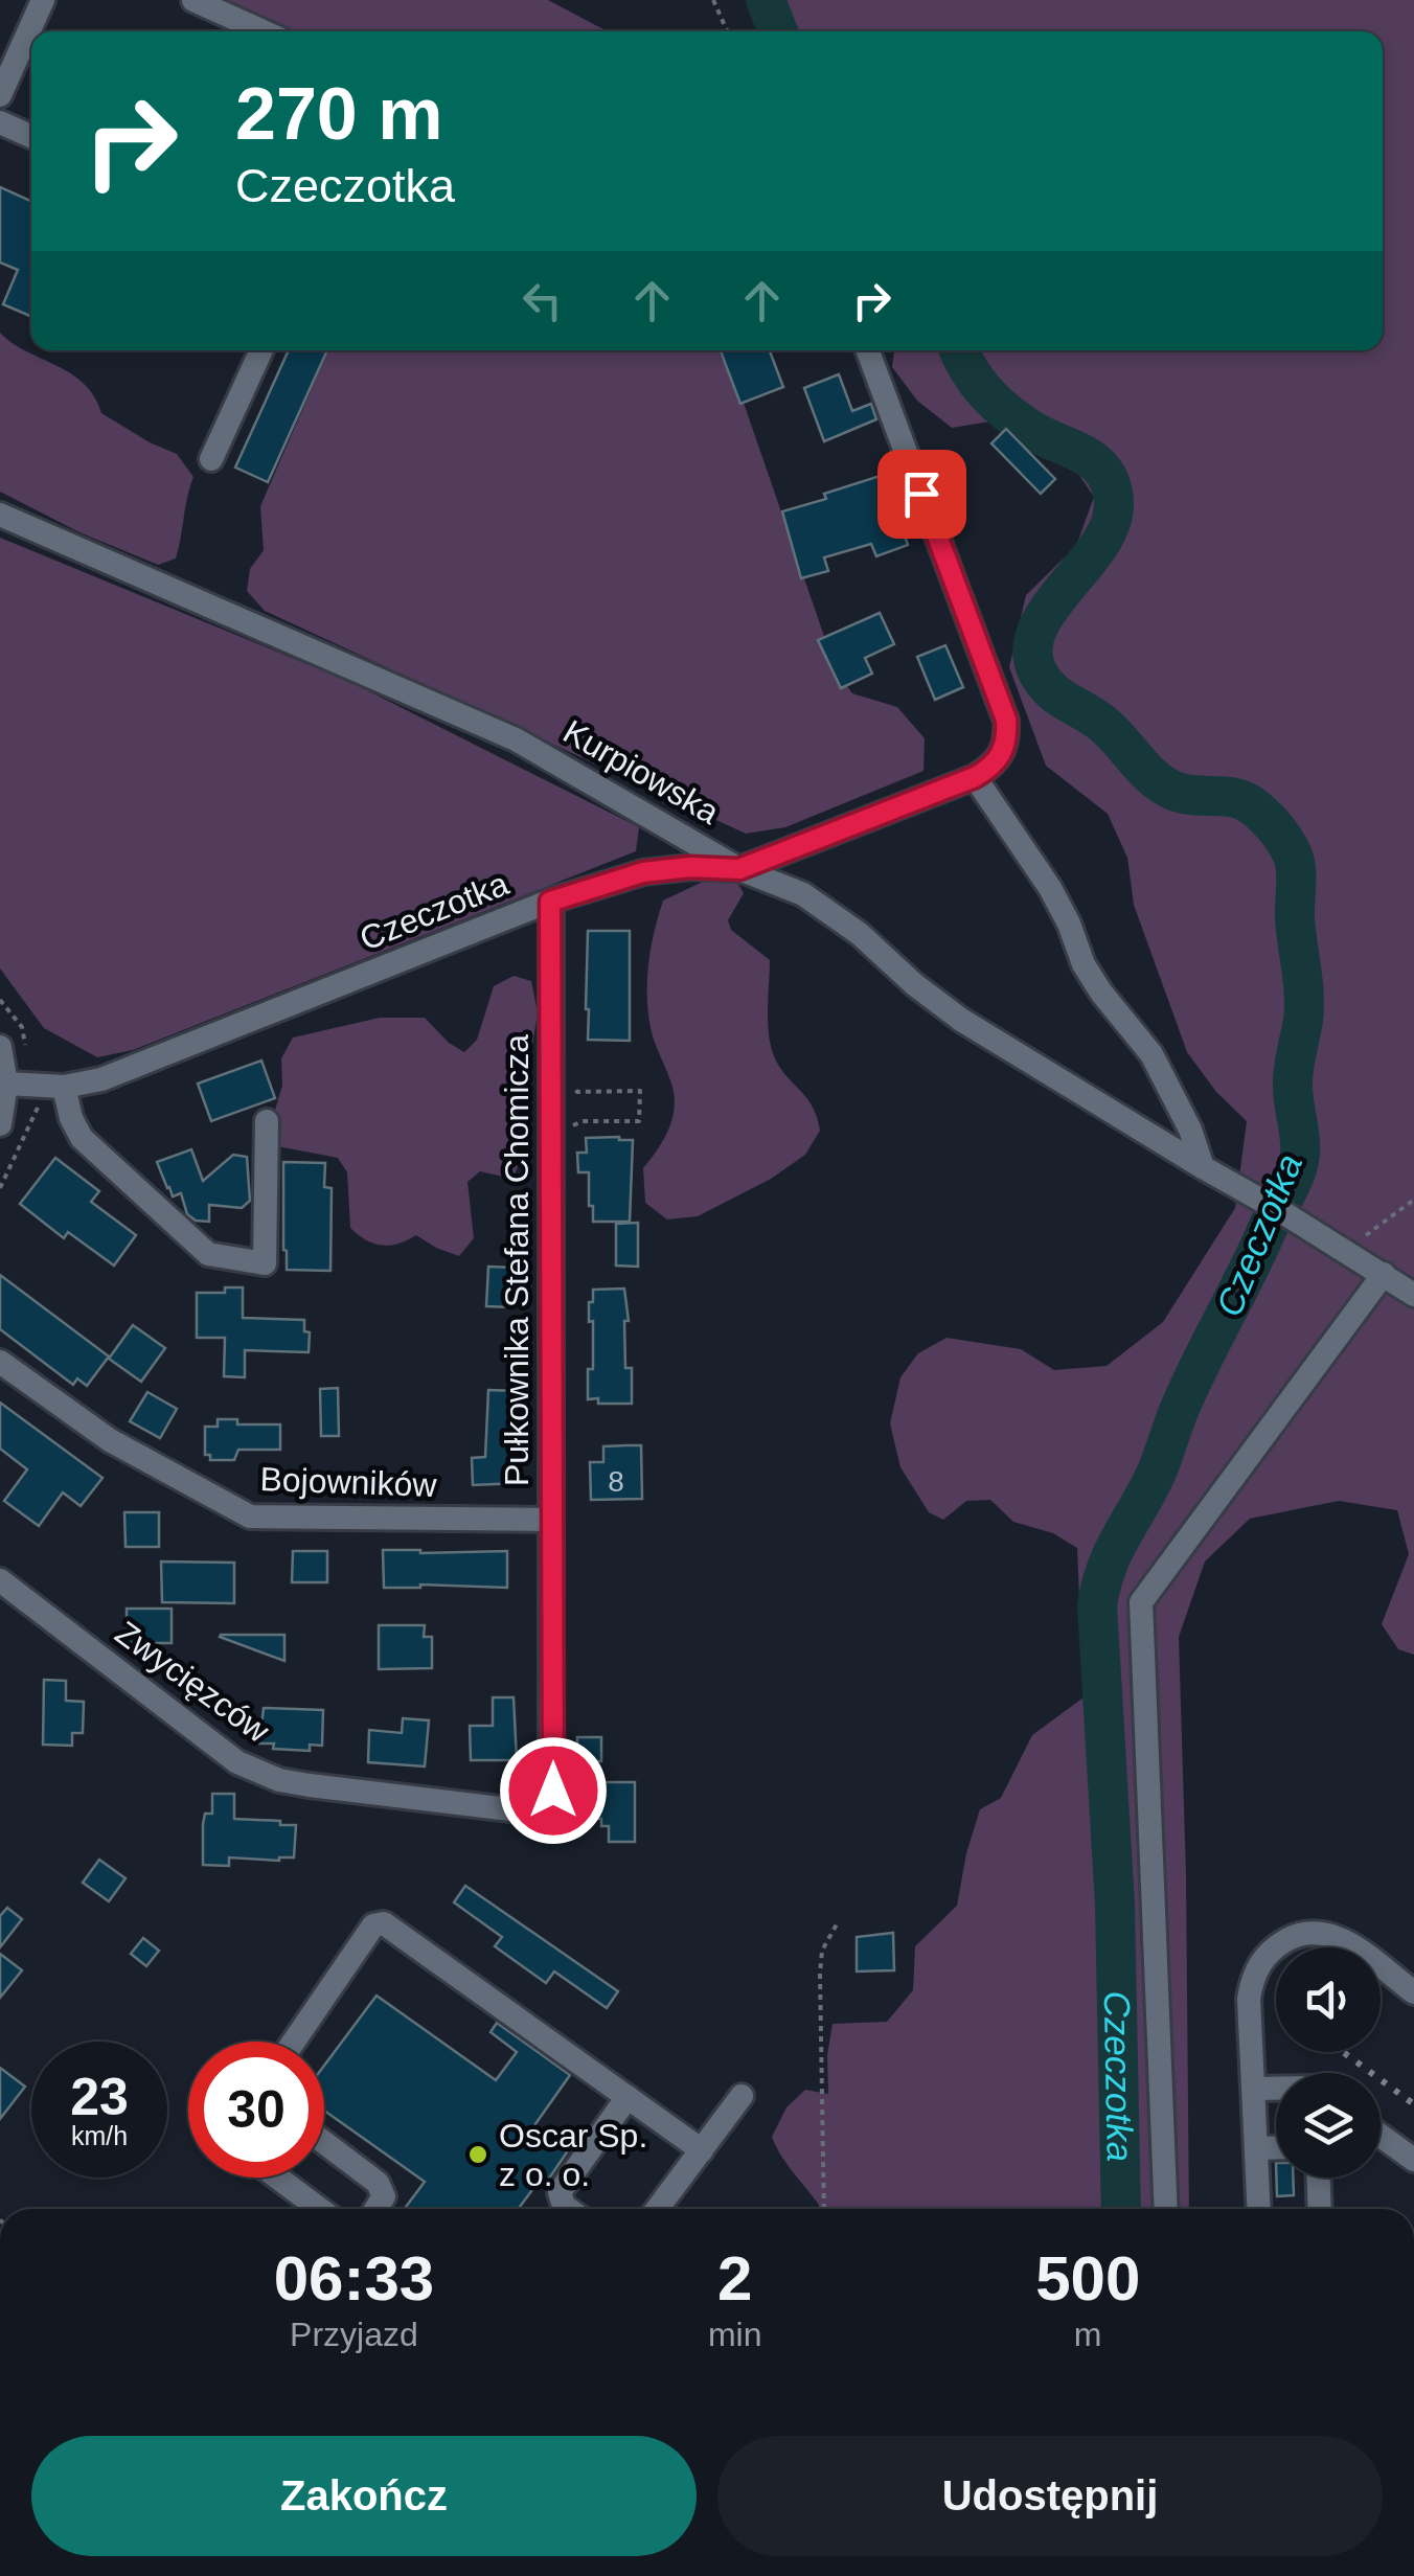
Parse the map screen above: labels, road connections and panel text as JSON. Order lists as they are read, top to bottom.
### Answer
{
  "streets": {
    "street": [
      "Kurpiowska",
      "Czeczotka",
      "Pułkownika Stefana Chomicza",
      "Bojowników",
      "Zwycięzców"
    ]
  },
  "crossings": [
    ["Kurpiowska", "Czeczotka"],
    ["Czeczotka", "Pułkownika Stefana Chomicza"],
    ["Pułkownika Stefana Chomicza", "Bojowników"],
    ["Pułkownika Stefana Chomicza", "Zwycięzców"]
  ],
  "water": ["Czeczotka"],
  "places": ["Oscar Sp. z o. o."],
  "house_numbers": ["8"],
  "page": {
    "turn": ["270 m", "Czeczotka"],
    "speed": "23 km/h",
    "limit": "30",
    "eta": [
      "06:33",
      "Przyjazd",
      "2",
      "min",
      "500",
      "m"
    ],
    "buttons": ["Zakończ", "Udostępnij"]
  }
}
